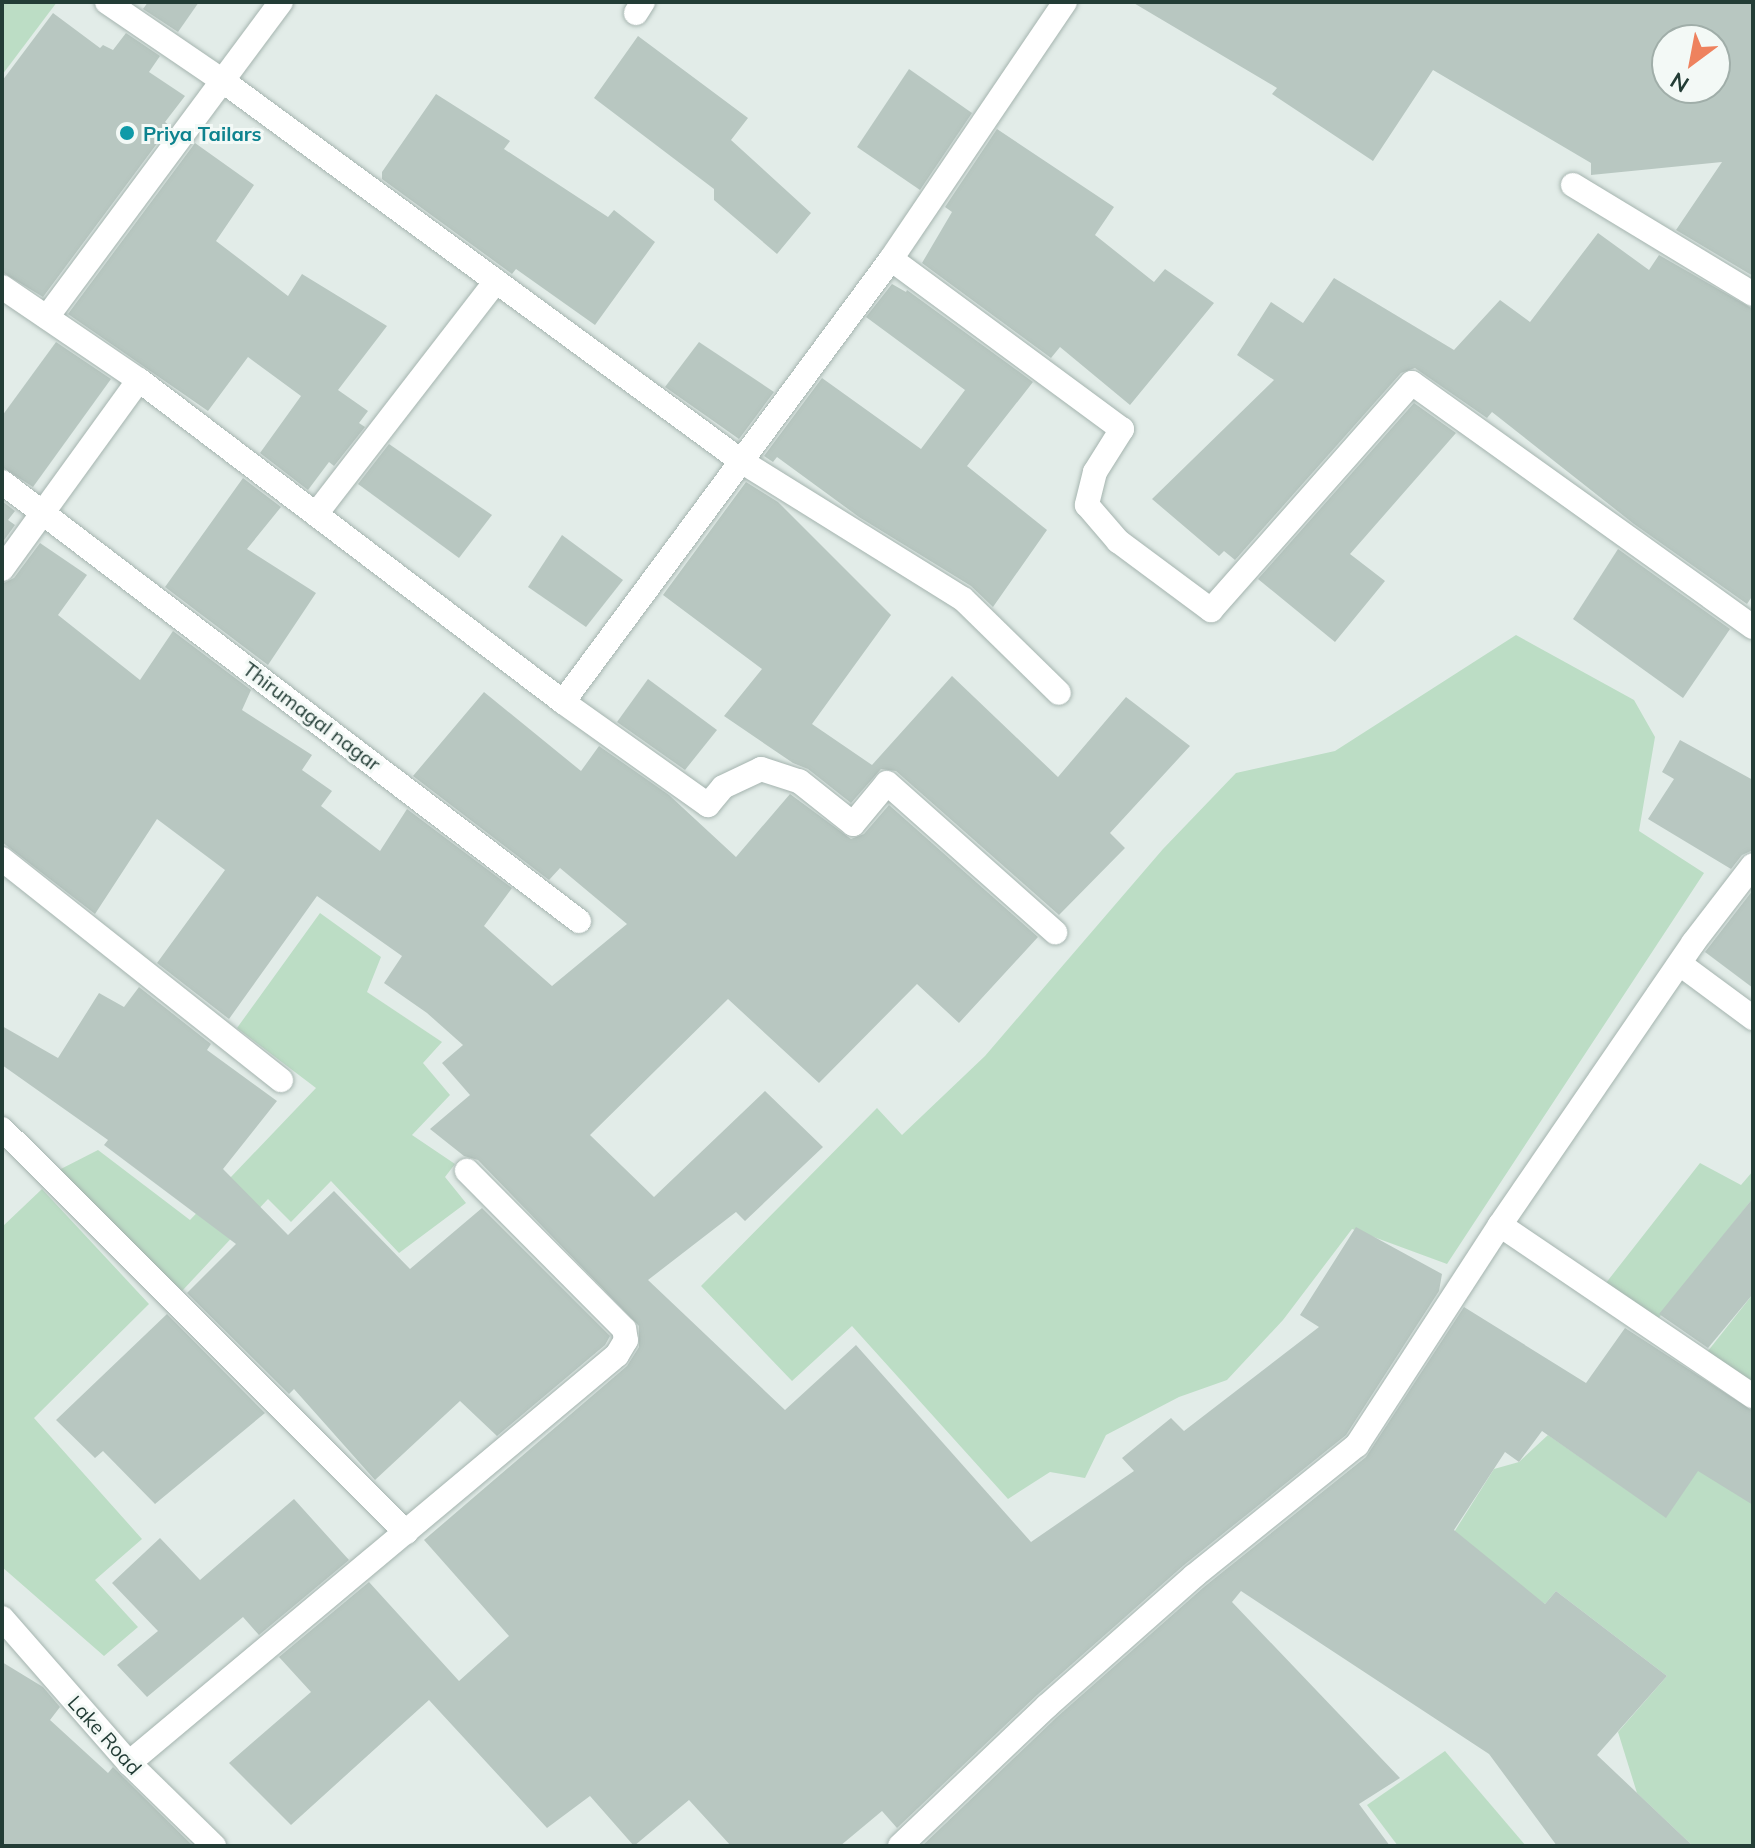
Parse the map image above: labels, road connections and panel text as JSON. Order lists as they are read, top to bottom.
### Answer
{
  "streets": {
    "street": ["Thirumagal nagar", "Lake Road"]
  },
  "places": ["Priya Tailars"],
  "north": "bottom left"
}
